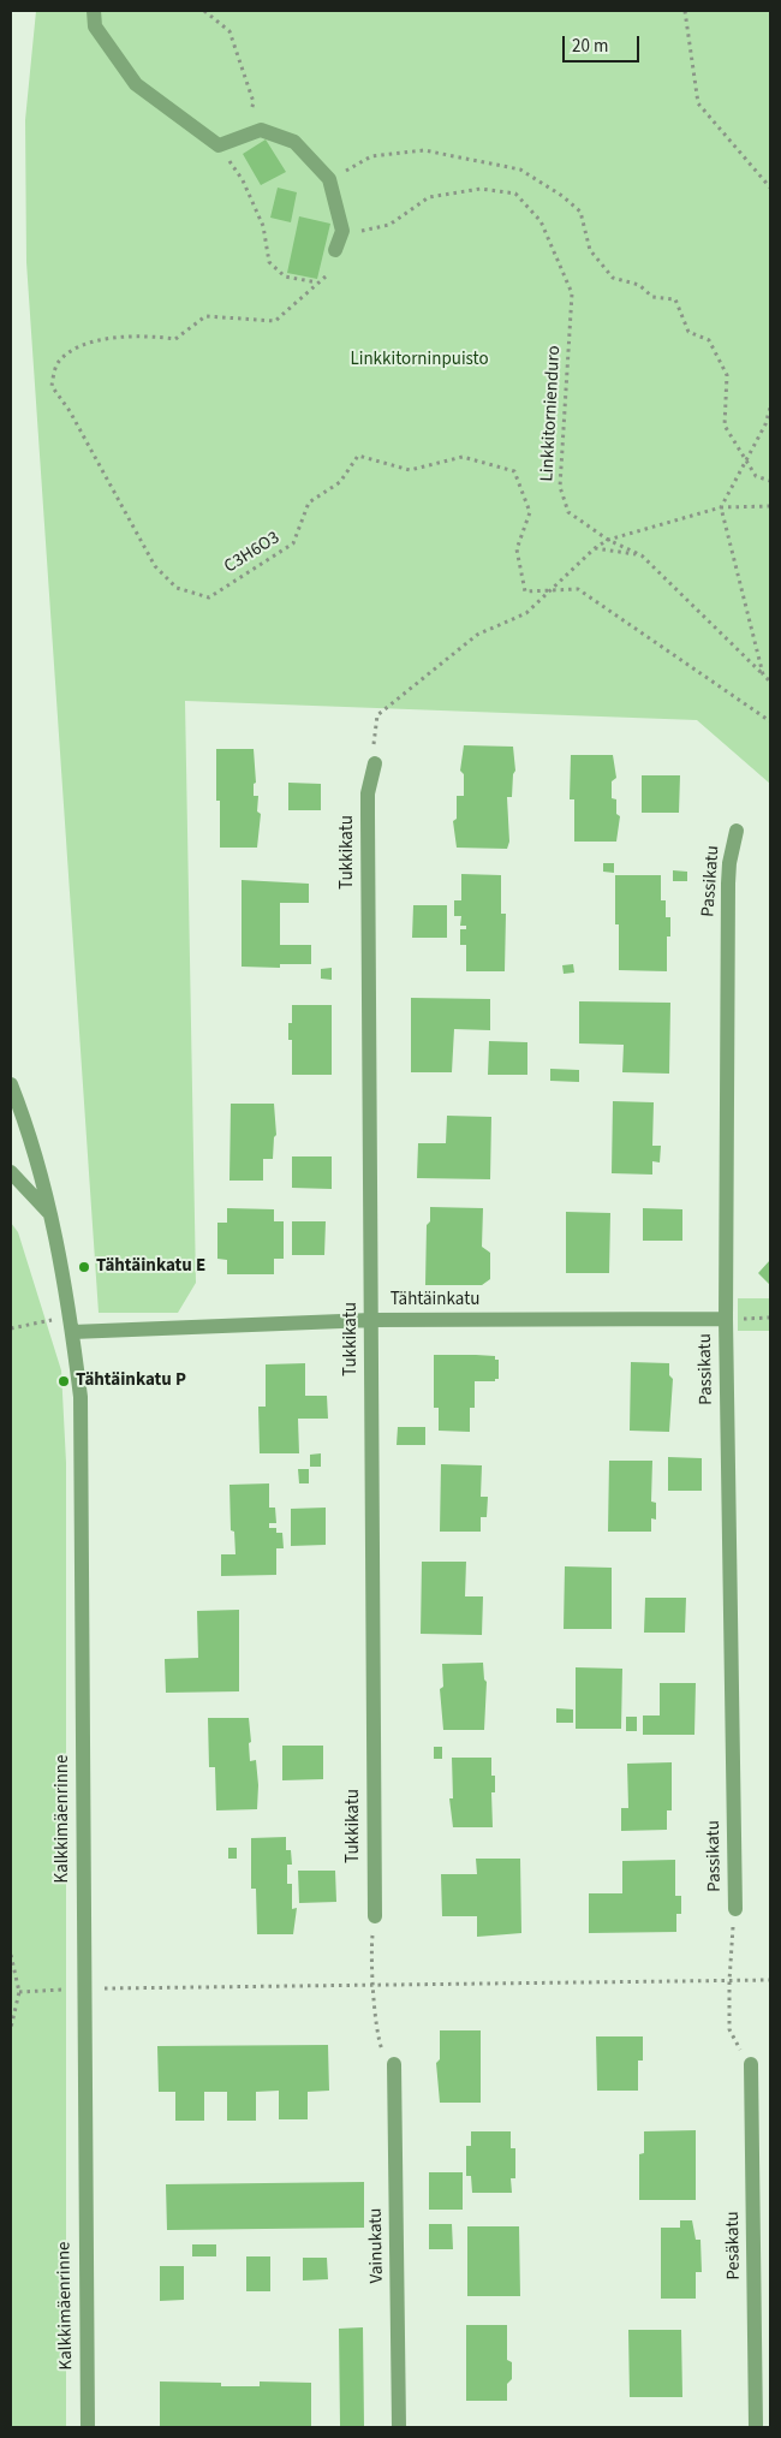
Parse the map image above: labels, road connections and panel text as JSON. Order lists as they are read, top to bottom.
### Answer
{
  "streets": {
    "street": [
      "Tukkikatu",
      "Passikatu",
      "Tähtäinkatu",
      "Kalkkimäenrinne",
      "Vainukatu",
      "Pesäkatu"
    ],
    "path": ["Linkkitornienduro", "C3H6O3"]
  },
  "crossings": [
    ["Tukkikatu", "Tähtäinkatu"],
    ["Passikatu", "Tähtäinkatu"],
    ["Tähtäinkatu", "Kalkkimäenrinne"]
  ],
  "parks": ["Linkkitorninpuisto"],
  "places": ["Tähtäinkatu E", "Tähtäinkatu P"],
  "scale_bar": "20 m"
}
